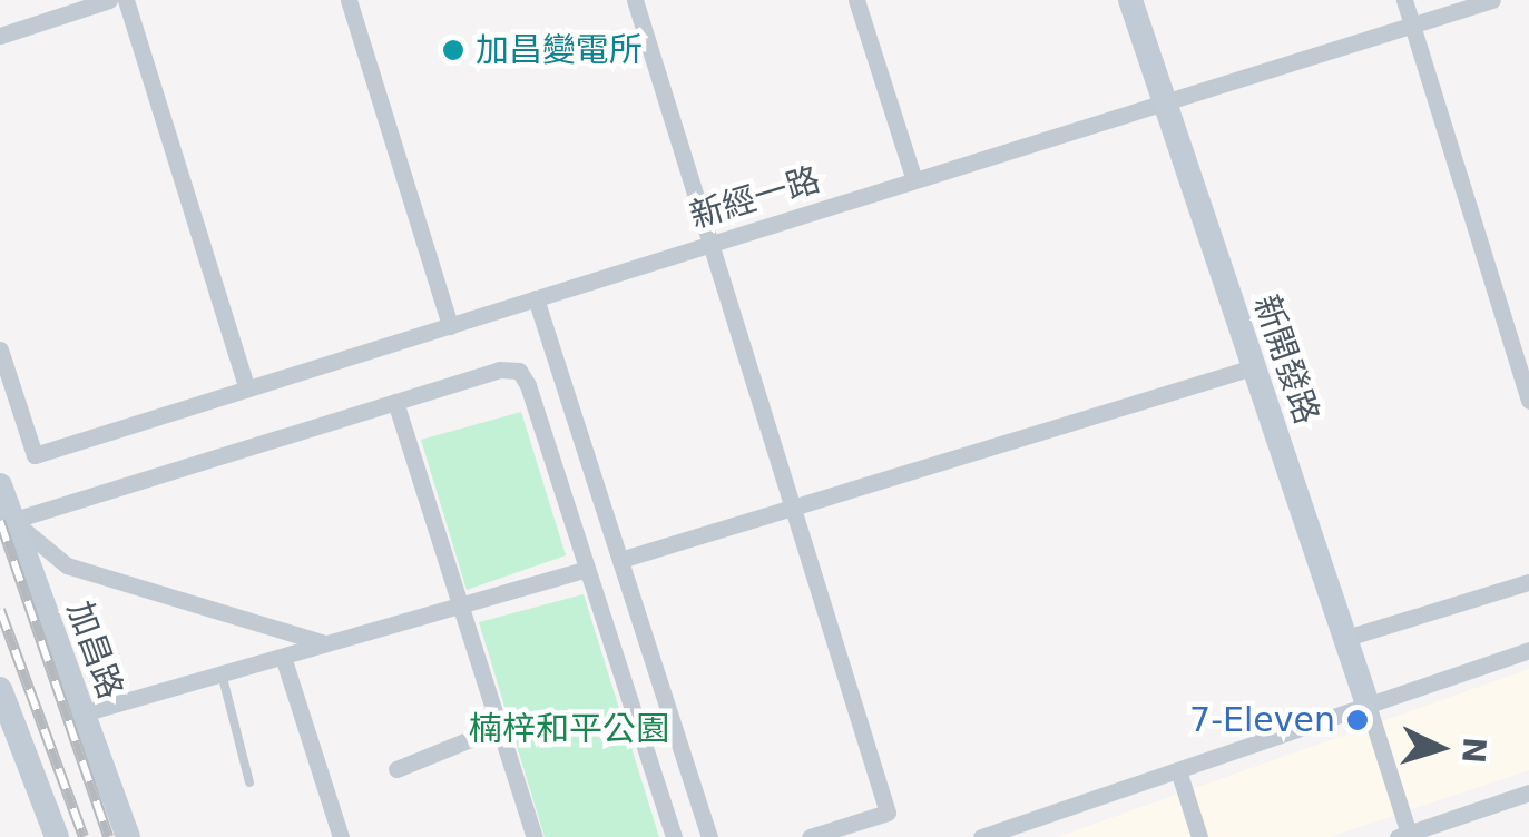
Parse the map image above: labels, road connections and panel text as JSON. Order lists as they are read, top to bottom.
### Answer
{
  "streets": {
    "street": ["新經一路", "新開發路", "加昌路"]
  },
  "crossings": [
    ["新經一路", "新開發路"]
  ],
  "parks": ["楠梓和平公園"],
  "places": ["加昌變電所", "7-Eleven"],
  "north": "right"
}
